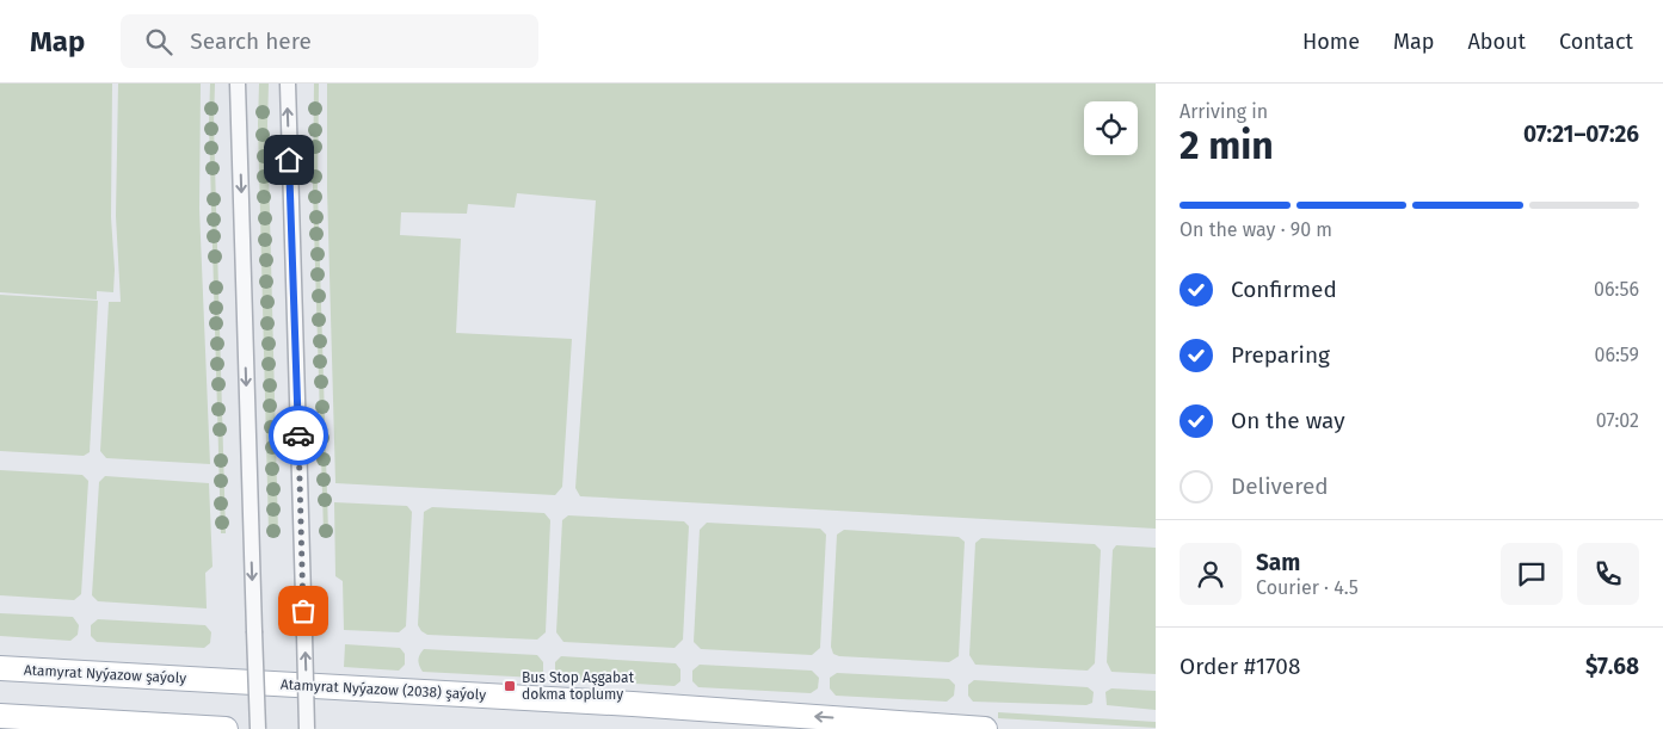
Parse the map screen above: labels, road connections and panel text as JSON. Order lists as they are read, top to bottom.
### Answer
{
  "streets": {
    "main road": ["Atamyrat Nyýazow şaýoly", "Atamyrat Nyýazow (2038) şaýoly"]
  },
  "crossings": [
    ["Atamyrat Nyýazow şaýoly", "Atamyrat Nyýazow (2038) şaýoly"]
  ],
  "one_way": ["Atamyrat Nyýazow (2038) şaýoly"],
  "places": {
    "transit": ["Bus Stop Aşgabat dokma toplumy"]
  },
  "page": {
    "header": "Map",
    "search": "Search here",
    "nav": [
      "Home",
      "Map",
      "About",
      "Contact"
    ],
    "heading": ["2 min", "Arriving in", "07:21–07:26"],
    "panel": [
      "Sam",
      "Courier · 4.5",
      "Order #1708",
      "$7.68"
    ],
    "bar": "On the way · 90 m",
    "list": [
      ["Confirmed", "06:56"],
      ["Preparing", "06:59"],
      ["On the way", "07:02"],
      "Delivered"
    ]
  }
}
